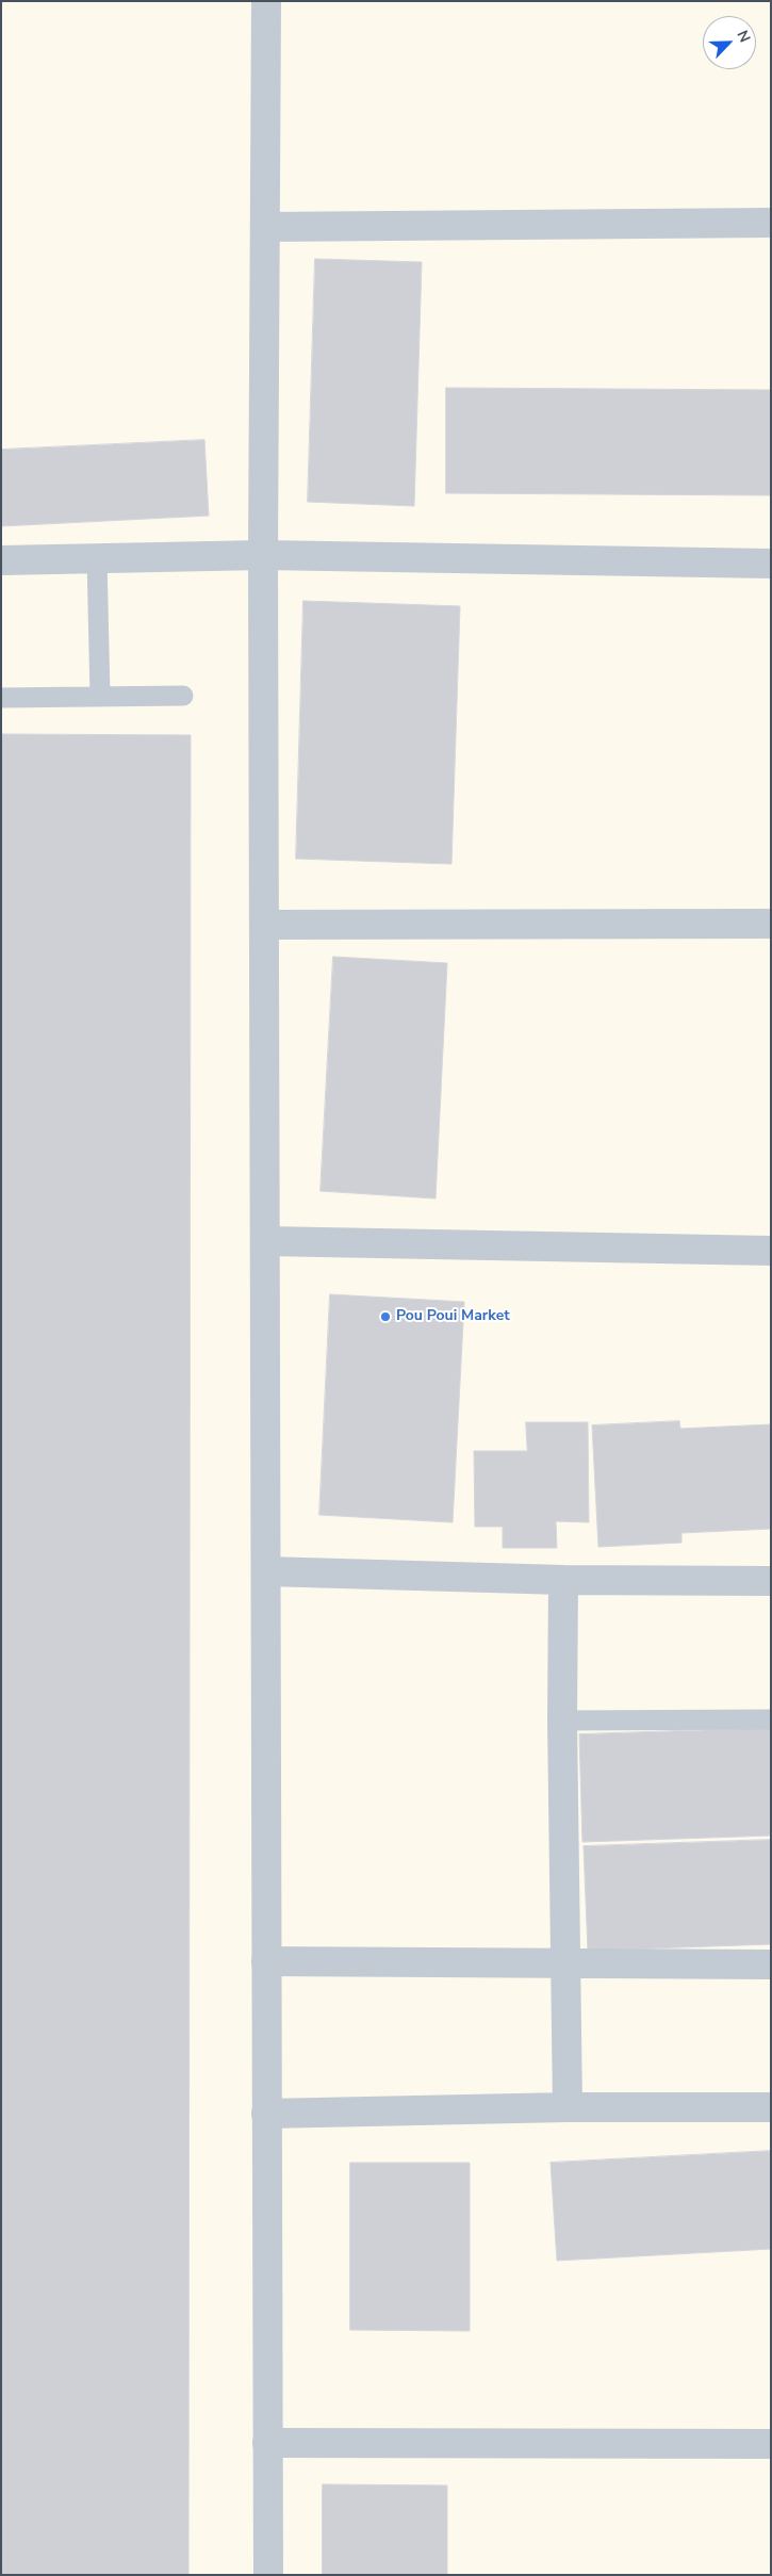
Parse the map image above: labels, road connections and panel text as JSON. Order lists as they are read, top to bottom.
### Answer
{
  "places": ["Pou Poui Market"],
  "north": "top right"
}
